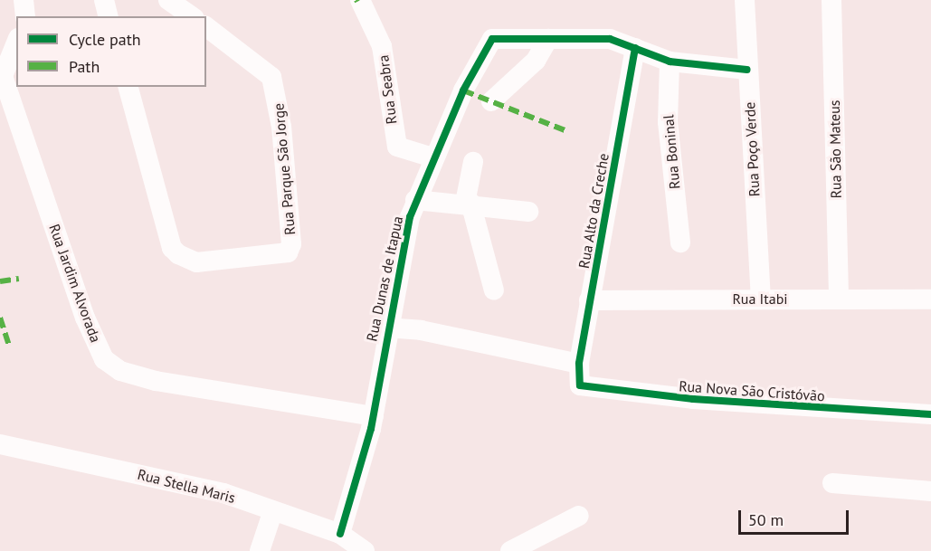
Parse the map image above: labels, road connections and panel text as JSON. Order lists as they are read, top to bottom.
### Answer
{
  "streets": {
    "street": [
      "Rua Seabra",
      "Rua Poço Verde",
      "Rua São Mateus",
      "Rua Boninal",
      "Rua Parque São Jorge",
      "Rua Alto da Creche",
      "Rua Dunas de Itapua",
      "Rua Jardim Alvorada",
      "Rua Itabi",
      "Rua Nova São Cristóvão",
      "Rua Stella Maris"
    ]
  },
  "crossings": [
    ["Rua Seabra", "Rua Dunas de Itapua"],
    ["Rua Poço Verde", "Rua Itabi"],
    ["Rua São Mateus", "Rua Itabi"],
    ["Rua Alto da Creche", "Rua Itabi"],
    ["Rua Alto da Creche", "Rua Nova São Cristóvão"],
    ["Rua Dunas de Itapua", "Rua Jardim Alvorada"],
    ["Rua Dunas de Itapua", "Rua Stella Maris"]
  ],
  "legend": ["Cycle path", "Path"],
  "scale_bar": "50 m"
}
